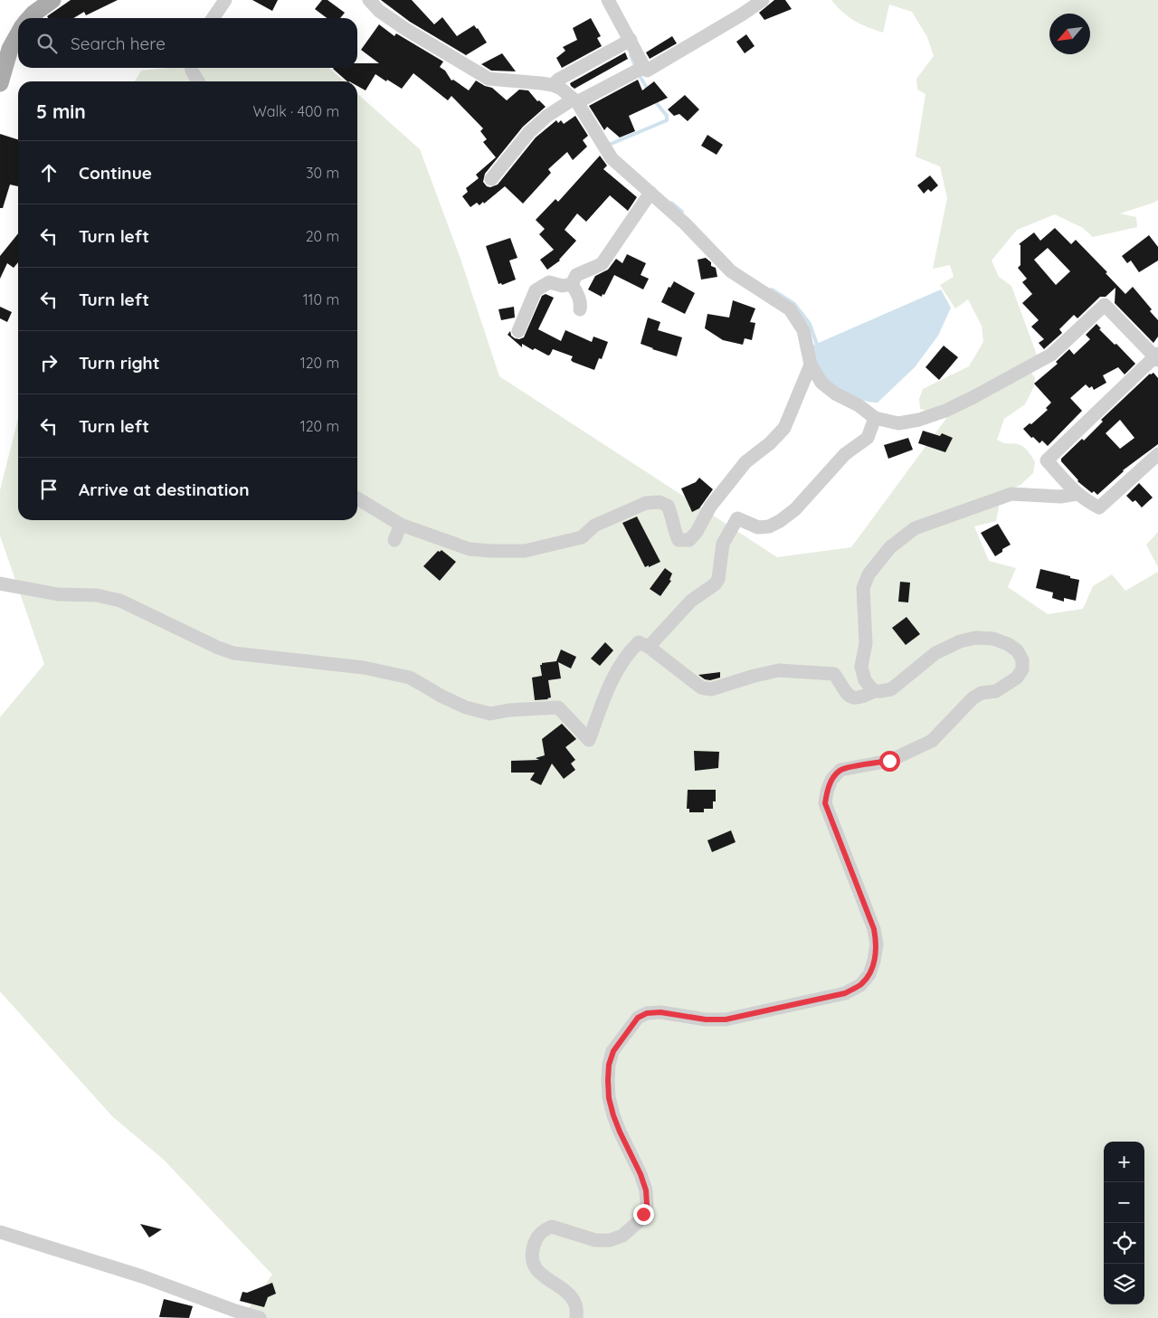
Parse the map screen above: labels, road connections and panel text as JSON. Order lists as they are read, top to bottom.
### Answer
{
  "north": "bottom left",
  "page": {
    "search": "Search here",
    "heading": ["5 min", "Walk · 400 m"],
    "list": [
      ["Continue", "30 m"],
      ["Turn left", "20 m"],
      ["Turn left", "110 m"],
      ["Turn right", "120 m"],
      ["Turn left", "120 m"],
      "Arrive at destination"
    ],
    "map_buttons": ["+", "−"]
  }
}
